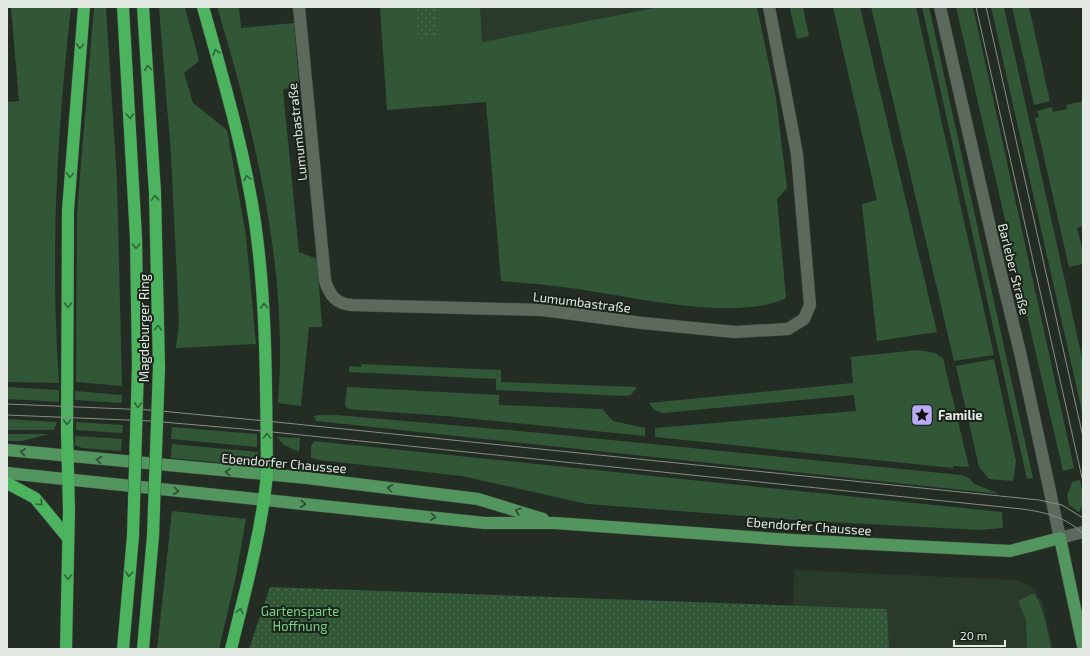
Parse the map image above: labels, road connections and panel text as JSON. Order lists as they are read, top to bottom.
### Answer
{
  "streets": {
    "highway": ["Magdeburger Ring"],
    "main road": ["Ebendorfer Chaussee"],
    "street": ["Lumumbastraße", "Barleber Straße"]
  },
  "crossings": [
    ["Barleber Straße", "Ebendorfer Chaussee"]
  ],
  "parks": ["Gartensparte Hoffnung"],
  "places": {
    "place": ["Familie"]
  },
  "scale_bar": "20 m"
}
